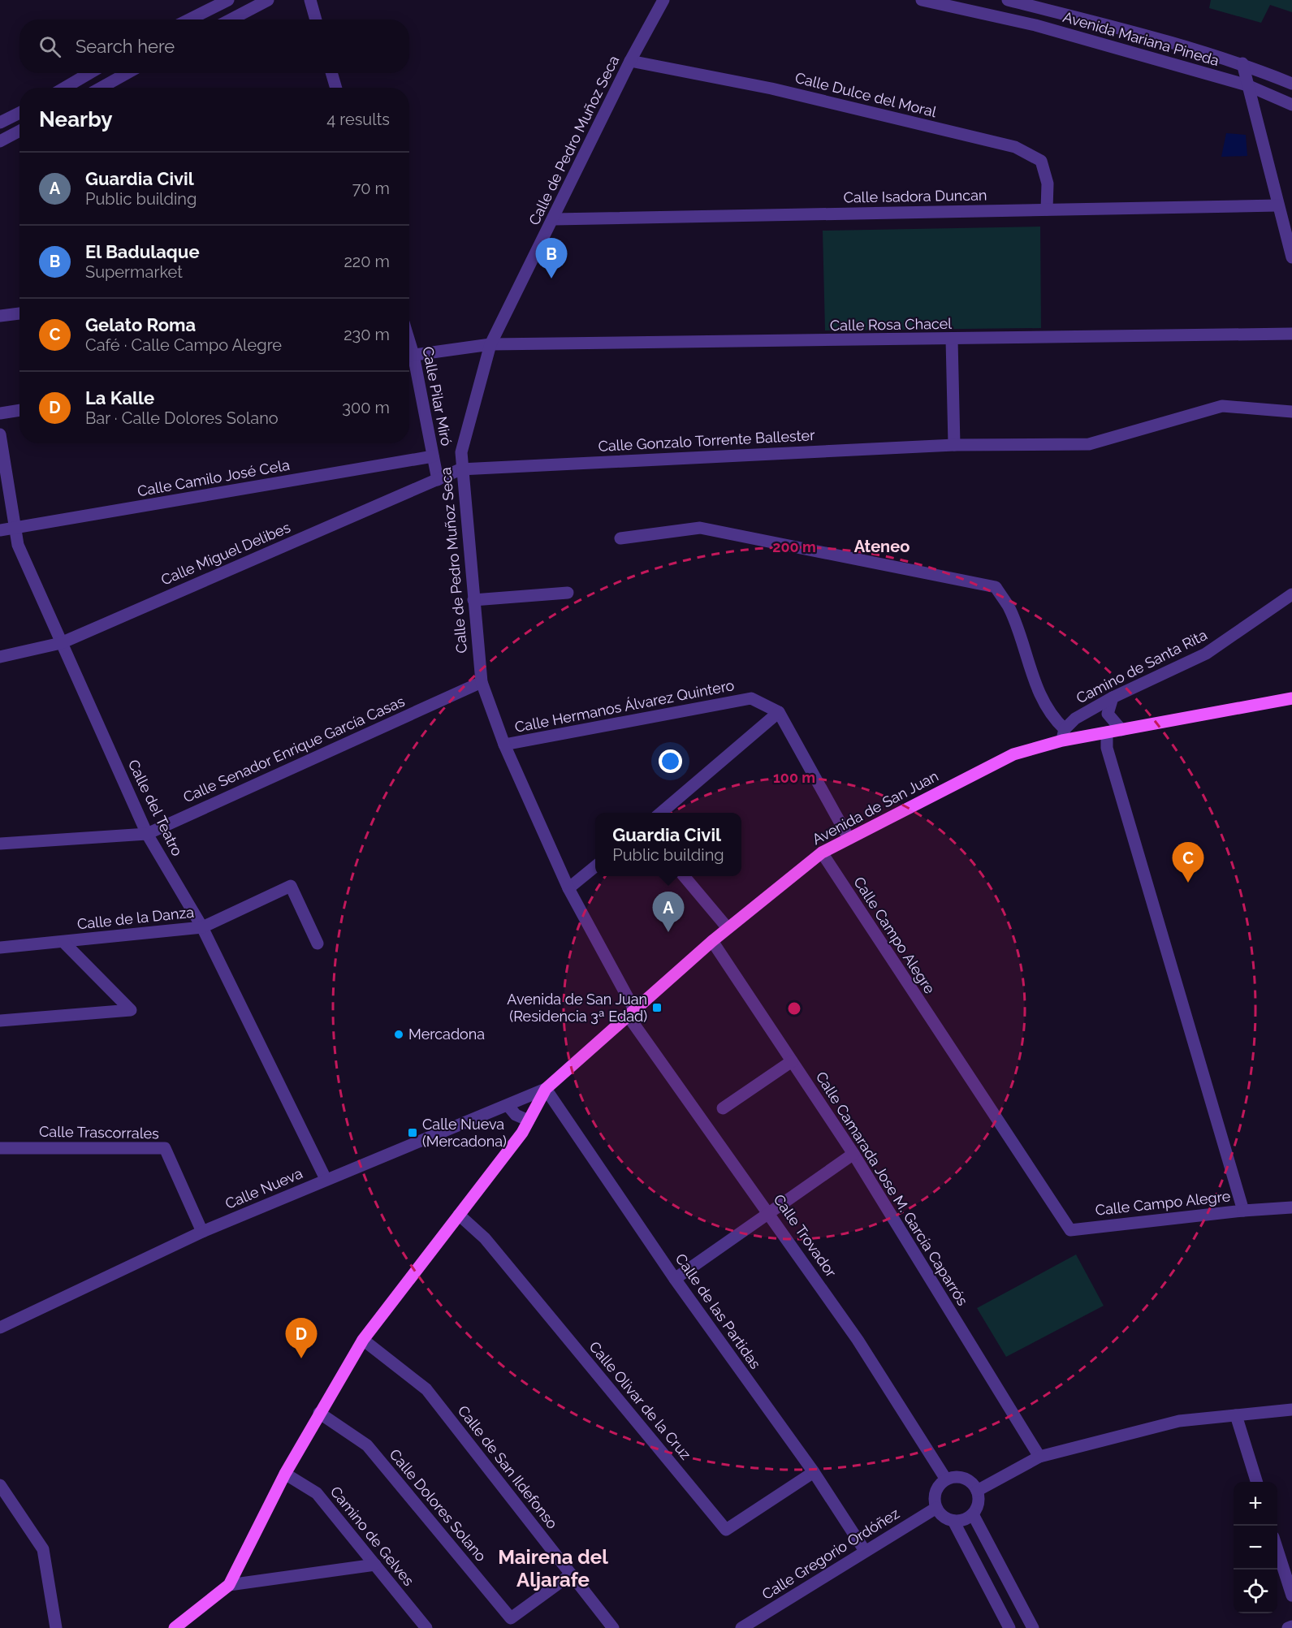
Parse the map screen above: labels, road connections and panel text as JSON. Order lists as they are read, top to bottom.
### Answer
{
  "streets": {
    "main road": ["Avenida de San Juan"],
    "street": [
      "Avenida Mariana Pineda",
      "Calle Dulce del Moral",
      "Calle de Pedro Muñoz Seca",
      "Calle Isadora Duncan",
      "Calle Rosa Chacel",
      "Calle Pilar Miró",
      "Calle Gonzalo Torrente Ballester",
      "Calle Camilo José Cela",
      "Calle Miguel Delibes",
      "Camino de Santa Rita",
      "Calle Hermanos Álvarez Quintero",
      "Calle Senador Enrique García Casas",
      "Calle del Teatro",
      "Calle de la Danza",
      "Calle Campo Alegre",
      "Calle Trascorrales",
      "Calle Nueva",
      "Calle Camarada Jose M. García Caparrós",
      "Calle Trovador",
      "Calle de las Partidas",
      "Calle Olivar de la Cruz",
      "Calle de San Ildefonso",
      "Calle Dolores Solano",
      "Camino de Gelves",
      "Calle Gregorio Ordóñez"
    ]
  },
  "crossings": [
    ["Calle Dulce del Moral", "Calle de Pedro Muñoz Seca"],
    ["Calle Dulce del Moral", "Calle Isadora Duncan"],
    ["Calle de Pedro Muñoz Seca", "Calle Isadora Duncan"],
    ["Calle de Pedro Muñoz Seca", "Calle Rosa Chacel"],
    ["Calle de Pedro Muñoz Seca", "Calle Gonzalo Torrente Ballester"],
    ["Calle de Pedro Muñoz Seca", "Calle Miguel Delibes"],
    ["Calle de Pedro Muñoz Seca", "Calle Hermanos Álvarez Quintero"],
    ["Calle de Pedro Muñoz Seca", "Calle Senador Enrique García Casas"],
    ["Calle de Pedro Muñoz Seca", "Avenida de San Juan"],
    ["Calle de Pedro Muñoz Seca", "Calle Trovador"],
    ["Calle Pilar Miró", "Calle Camilo José Cela"],
    ["Calle Pilar Miró", "Calle Miguel Delibes"],
    ["Calle Gonzalo Torrente Ballester", "Calle Miguel Delibes"],
    ["Calle Camilo José Cela", "Calle del Teatro"],
    ["Calle Miguel Delibes", "Calle del Teatro"],
    ["Camino de Santa Rita", "Avenida de San Juan"],
    ["Calle Senador Enrique García Casas", "Calle del Teatro"],
    ["Calle del Teatro", "Calle de la Danza"],
    ["Calle del Teatro", "Calle Nueva"],
    ["Avenida de San Juan", "Calle Campo Alegre"],
    ["Avenida de San Juan", "Calle Nueva"],
    ["Avenida de San Juan", "Calle Camarada Jose M. García Caparrós"],
    ["Avenida de San Juan", "Calle Trovador"],
    ["Avenida de San Juan", "Calle de las Partidas"],
    ["Calle Trascorrales", "Calle Nueva"],
    ["Calle Nueva", "Calle de las Partidas"],
    ["Calle Trovador", "Calle Gregorio Ordóñez"],
    ["Calle de las Partidas", "Calle Olivar de la Cruz"],
    ["Calle de las Partidas", "Calle Gregorio Ordóñez"],
    ["Calle de San Ildefonso", "Calle Dolores Solano"]
  ],
  "districts": ["Ateneo", "Mairena del Aljarafe"],
  "places": {
    "transit": ["Avenida de San Juan (Residencia 3ª Edad)", "Calle Nueva (Mercadona)"],
    "other": ["Mercadona"]
  },
  "page": {
    "search": "Search here",
    "heading": ["Nearby", "4 results"],
    "list": [
      {
        "mark": "A",
        "name": "Guardia Civil",
        "note": "Public building",
        "value": "70 m"
      },
      {
        "mark": "B",
        "name": "El Badulaque",
        "note": "Supermarket",
        "value": "220 m"
      },
      {
        "mark": "C",
        "name": "Gelato Roma",
        "note": "Café · Calle Campo Alegre",
        "value": "230 m"
      },
      {
        "mark": "D",
        "name": "La Kalle",
        "note": "Bar · Calle Dolores Solano",
        "value": "300 m"
      }
    ],
    "pins": [
      "B",
      "C",
      "A",
      "D"
    ],
    "popup": ["Guardia Civil", "Public building"],
    "map_buttons": ["+", "−"]
  },
  "rings": ["200 m", "100 m"]
}
